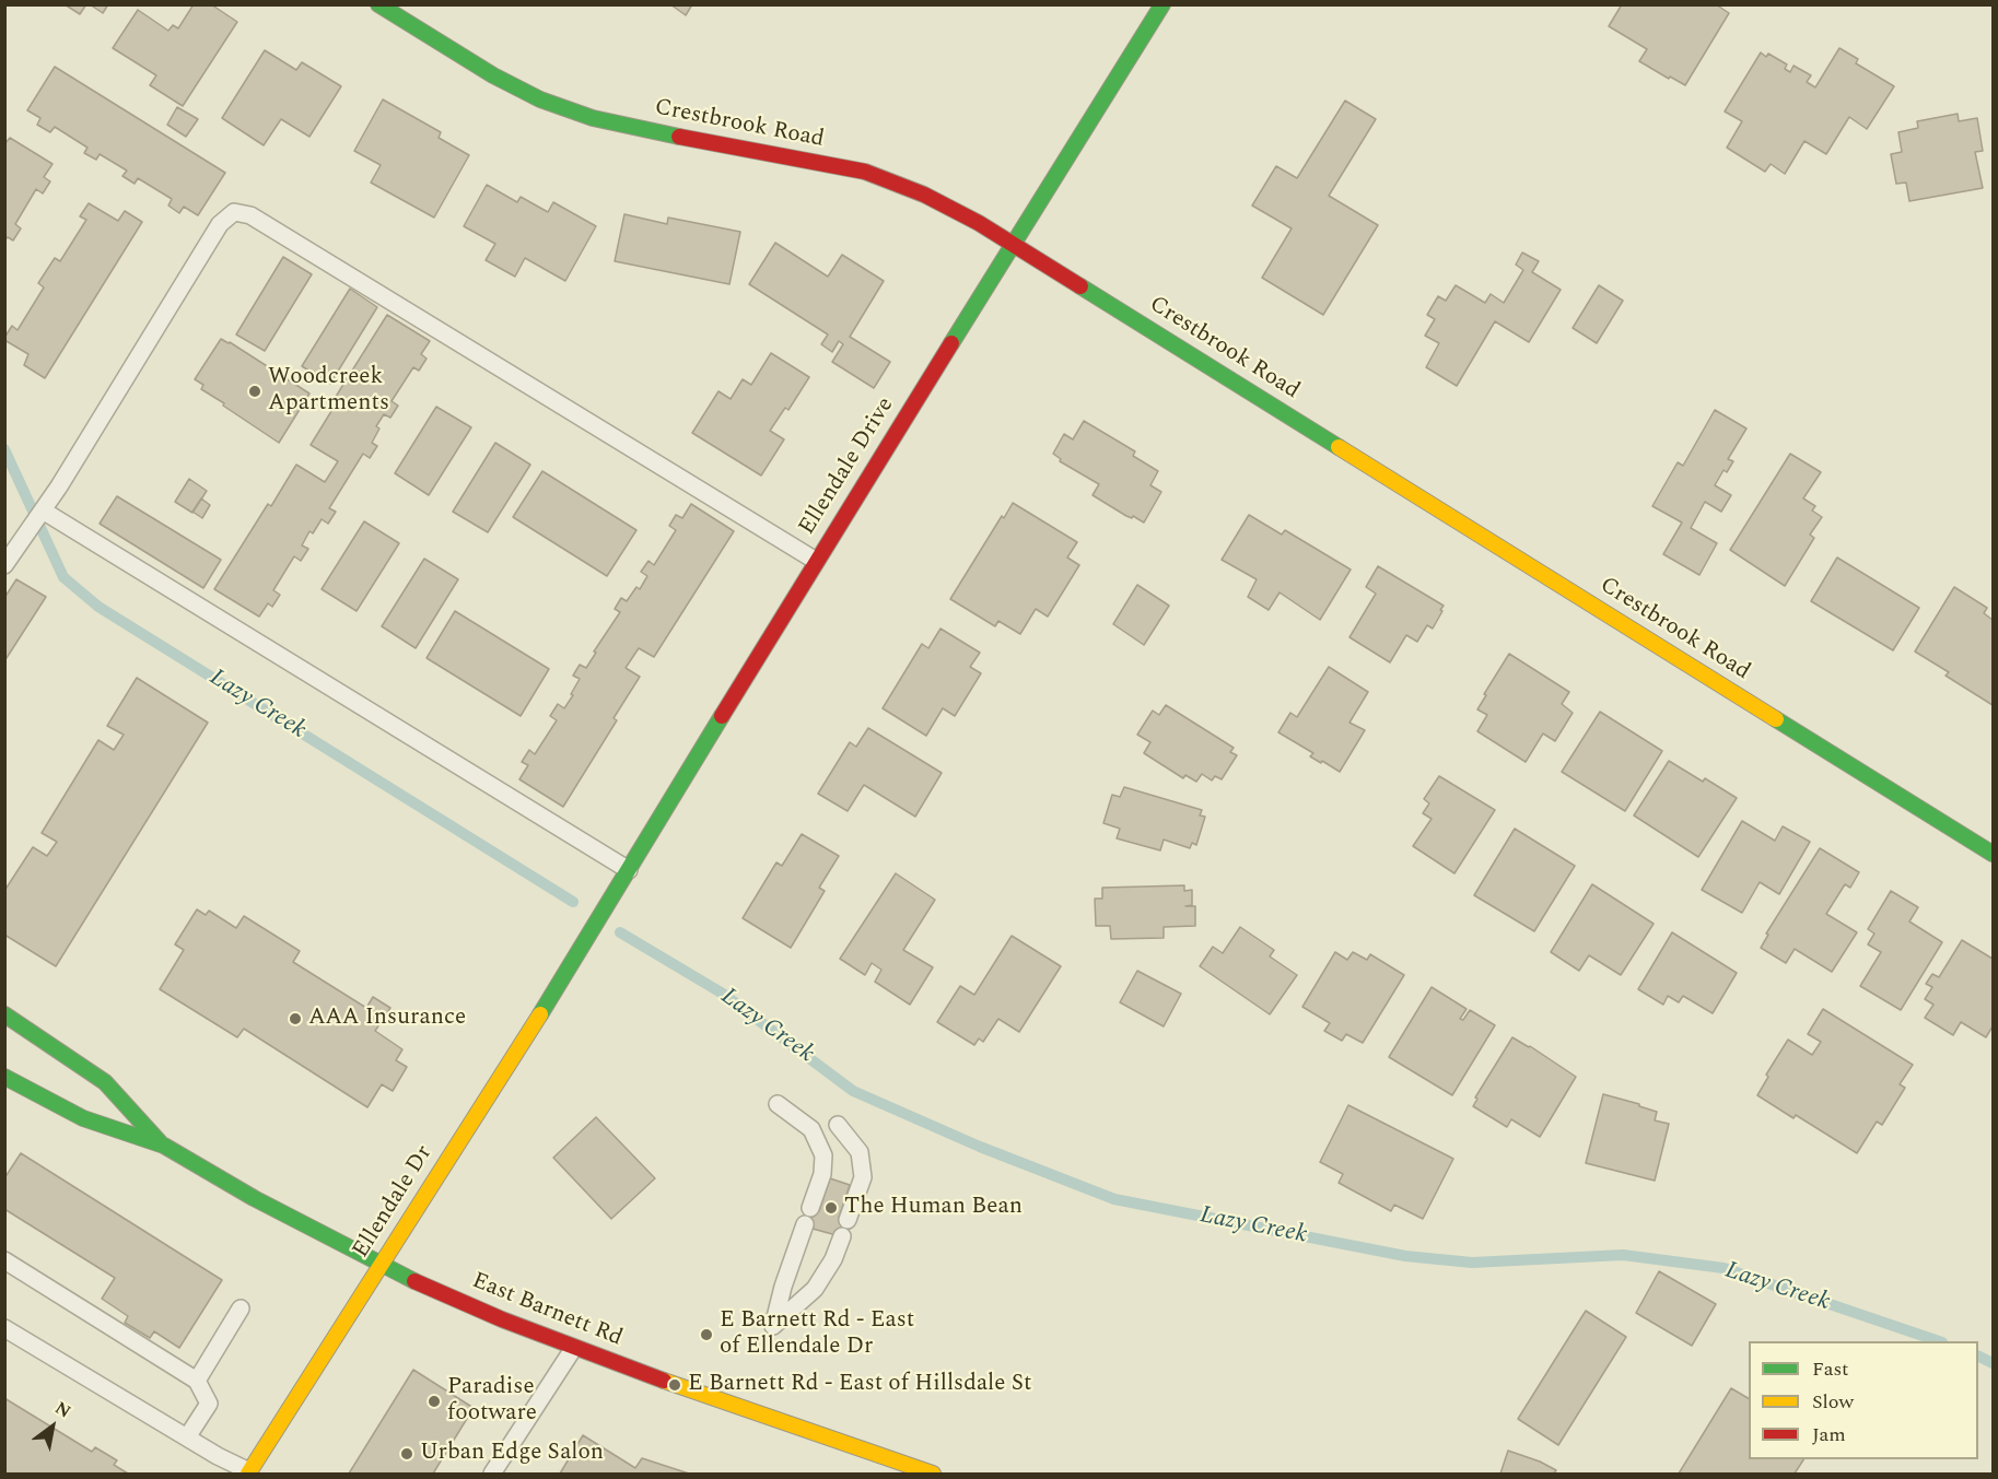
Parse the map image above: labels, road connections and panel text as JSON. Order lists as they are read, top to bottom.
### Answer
{
  "streets": {
    "street": [
      "Crestbrook Road",
      "Ellendale Drive",
      "Ellendale Dr",
      "East Barnett Rd"
    ]
  },
  "crossings": [
    ["Crestbrook Road", "Ellendale Drive"],
    ["Ellendale Drive", "Ellendale Dr"],
    ["Ellendale Dr", "East Barnett Rd"]
  ],
  "water": ["Lazy Creek"],
  "places": [
    "Woodcreek Apartments",
    "AAA Insurance",
    "The Human Bean",
    "E Barnett Rd - East of Ellendale Dr",
    "E Barnett Rd - East of Hillsdale St",
    "Paradise footware",
    "Urban Edge Salon"
  ],
  "legend": ["Fast", "Slow", "Jam"],
  "north": "top right"
}
